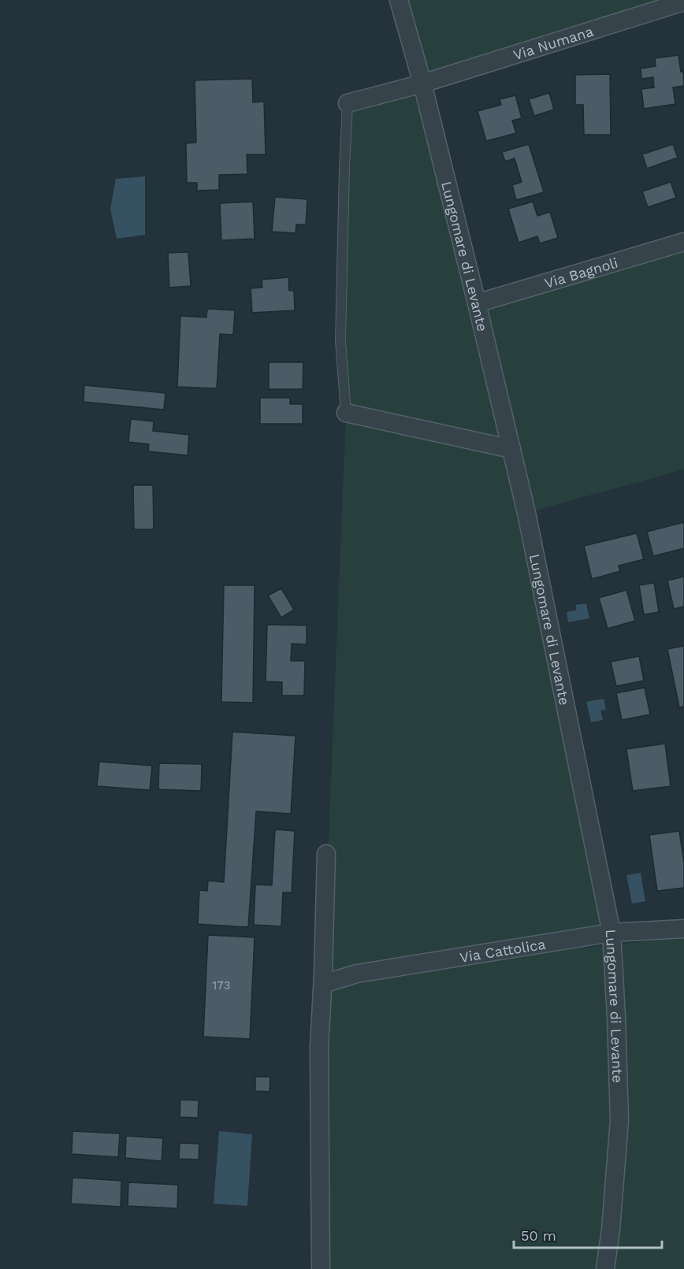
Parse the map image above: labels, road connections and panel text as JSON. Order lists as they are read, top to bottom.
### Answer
{
  "streets": {
    "street": [
      "Via Numana",
      "Lungomare di Levante",
      "Via Bagnoli",
      "Via Cattolica"
    ]
  },
  "crossings": [
    ["Via Numana", "Lungomare di Levante"],
    ["Lungomare di Levante", "Via Bagnoli"],
    ["Lungomare di Levante", "Via Cattolica"]
  ],
  "house_numbers": ["173"],
  "scale_bar": "50 m"
}
